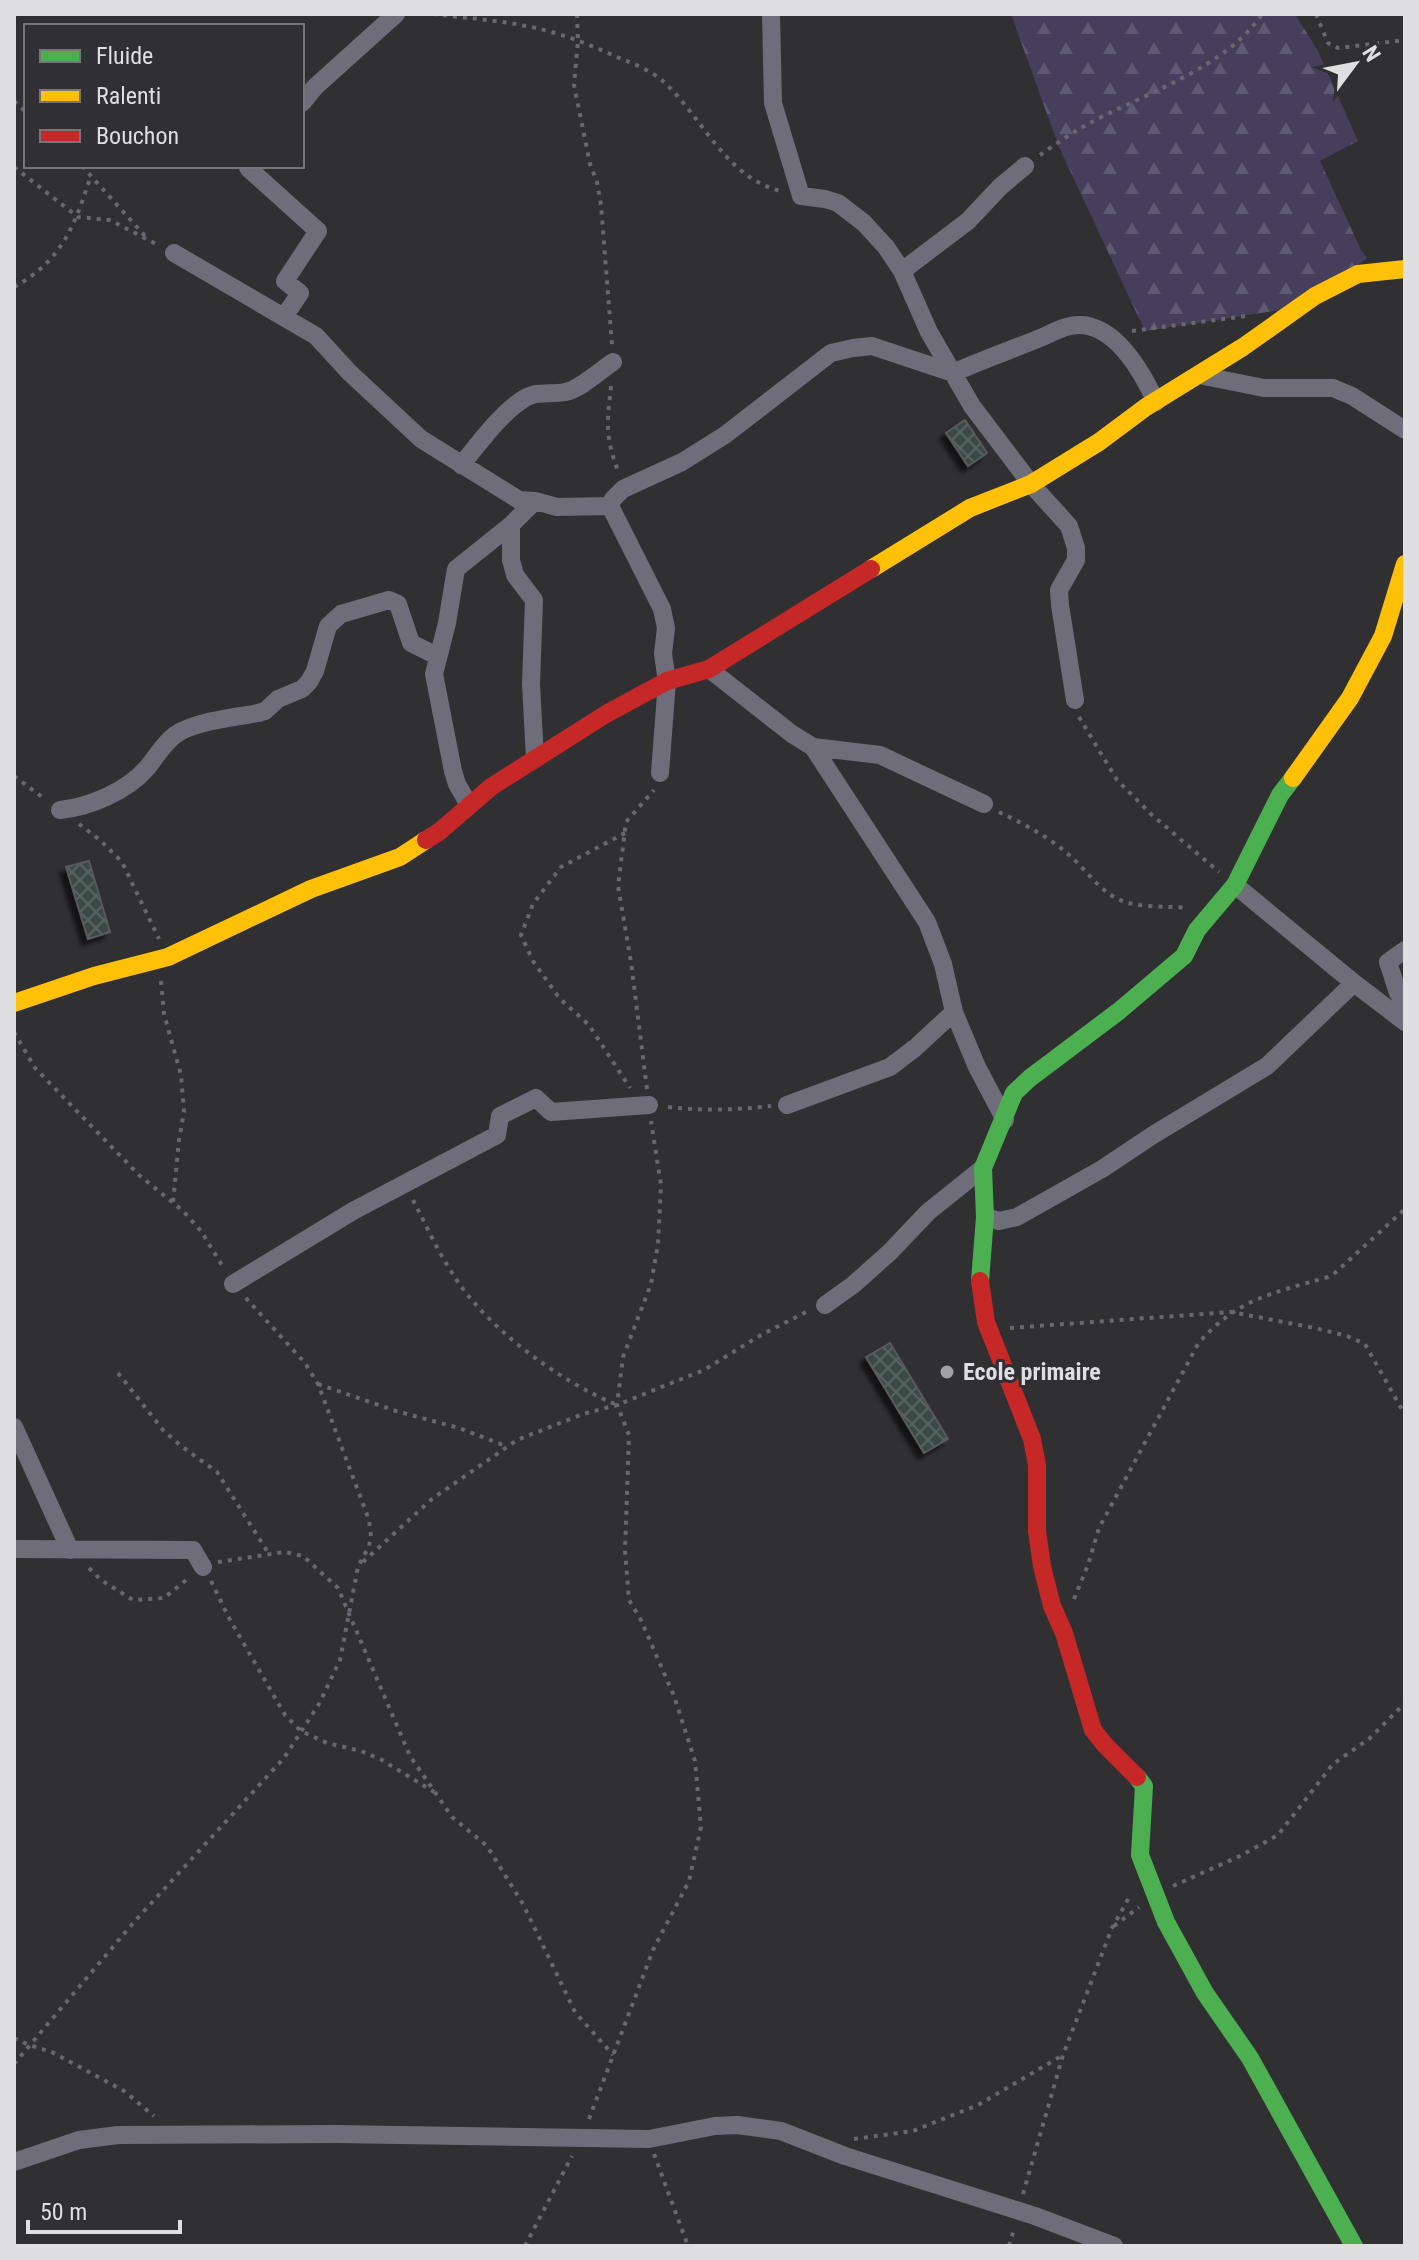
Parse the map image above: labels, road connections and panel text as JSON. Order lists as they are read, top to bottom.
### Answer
{
  "places": ["Ecole primaire"],
  "legend": ["Fluide", "Ralenti", "Bouchon"],
  "scale_bar": "50 m",
  "north": "top right"
}
